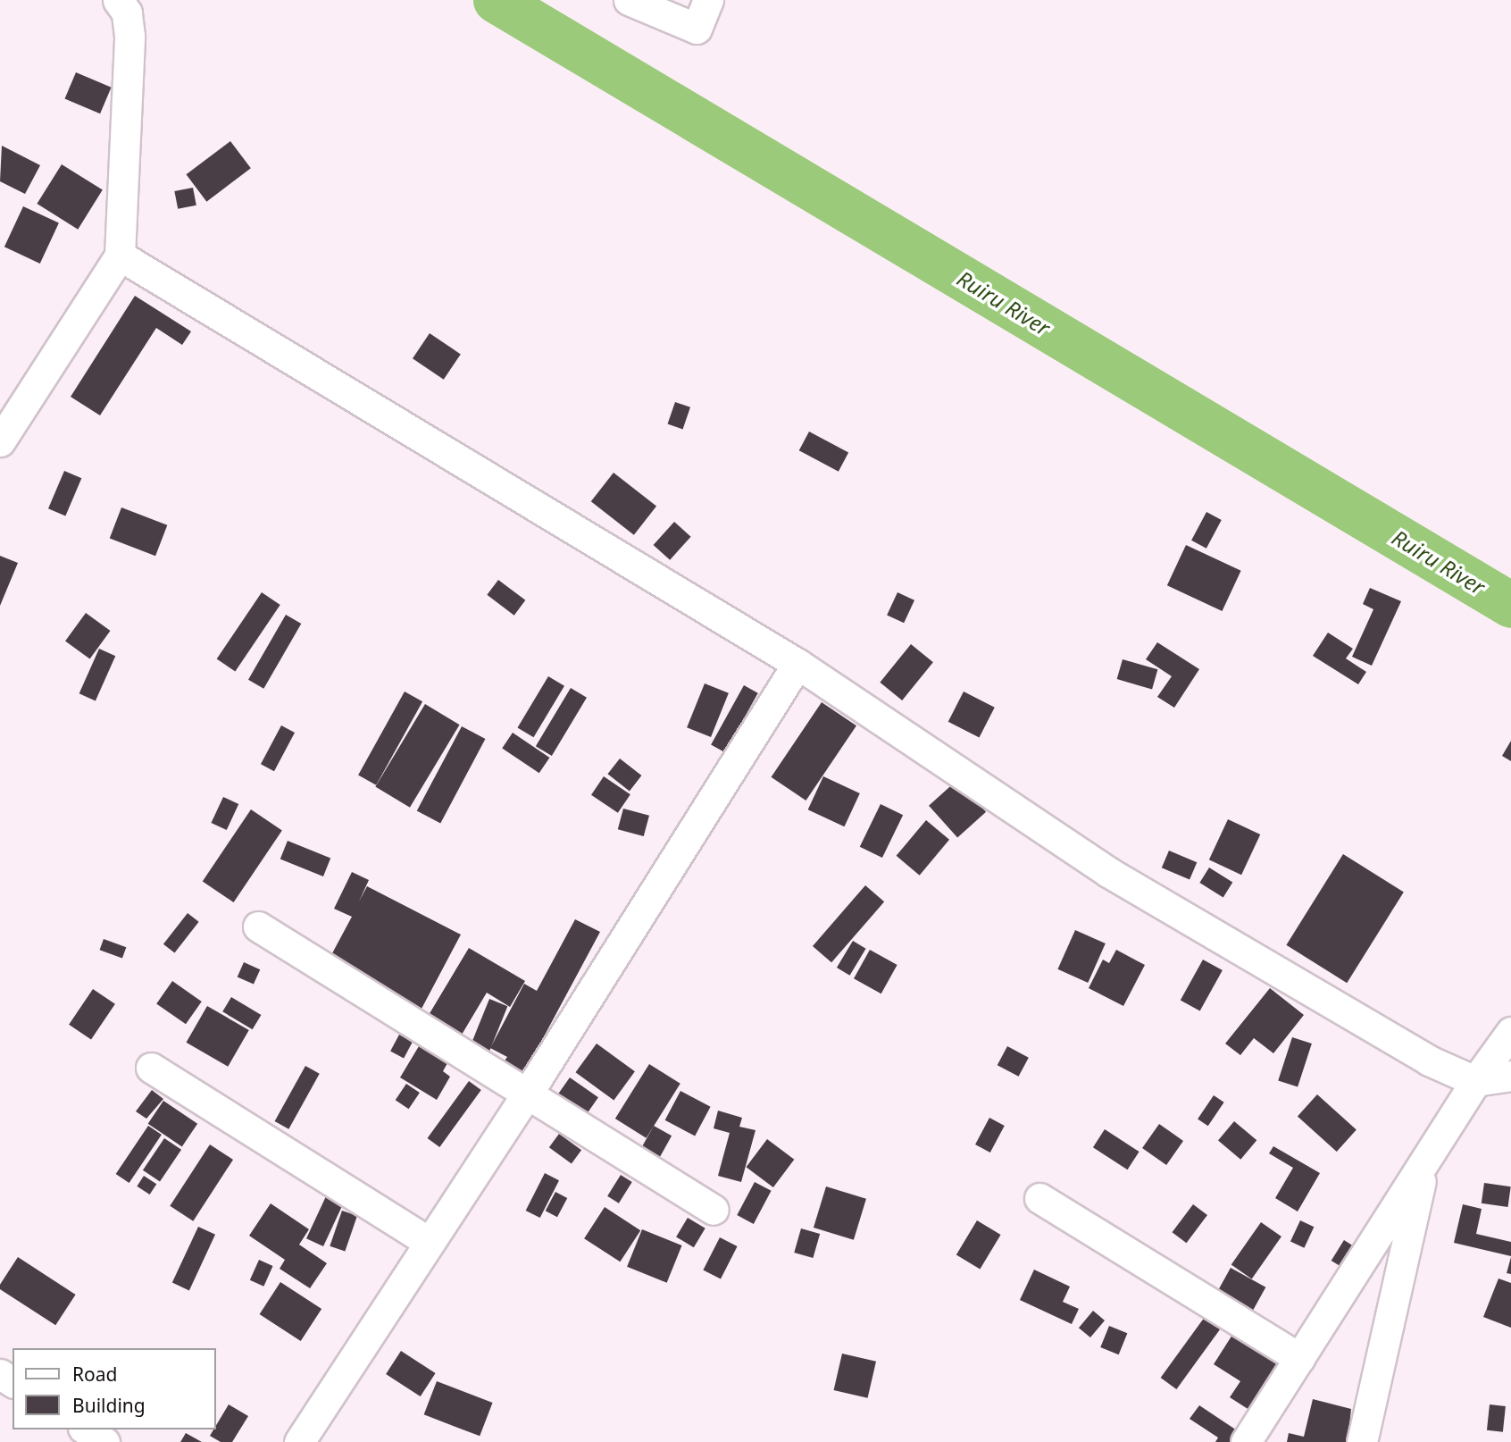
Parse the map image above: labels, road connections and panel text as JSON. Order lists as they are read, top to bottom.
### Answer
{
  "water": ["Ruiru River"],
  "legend": ["Road", "Building"]
}
